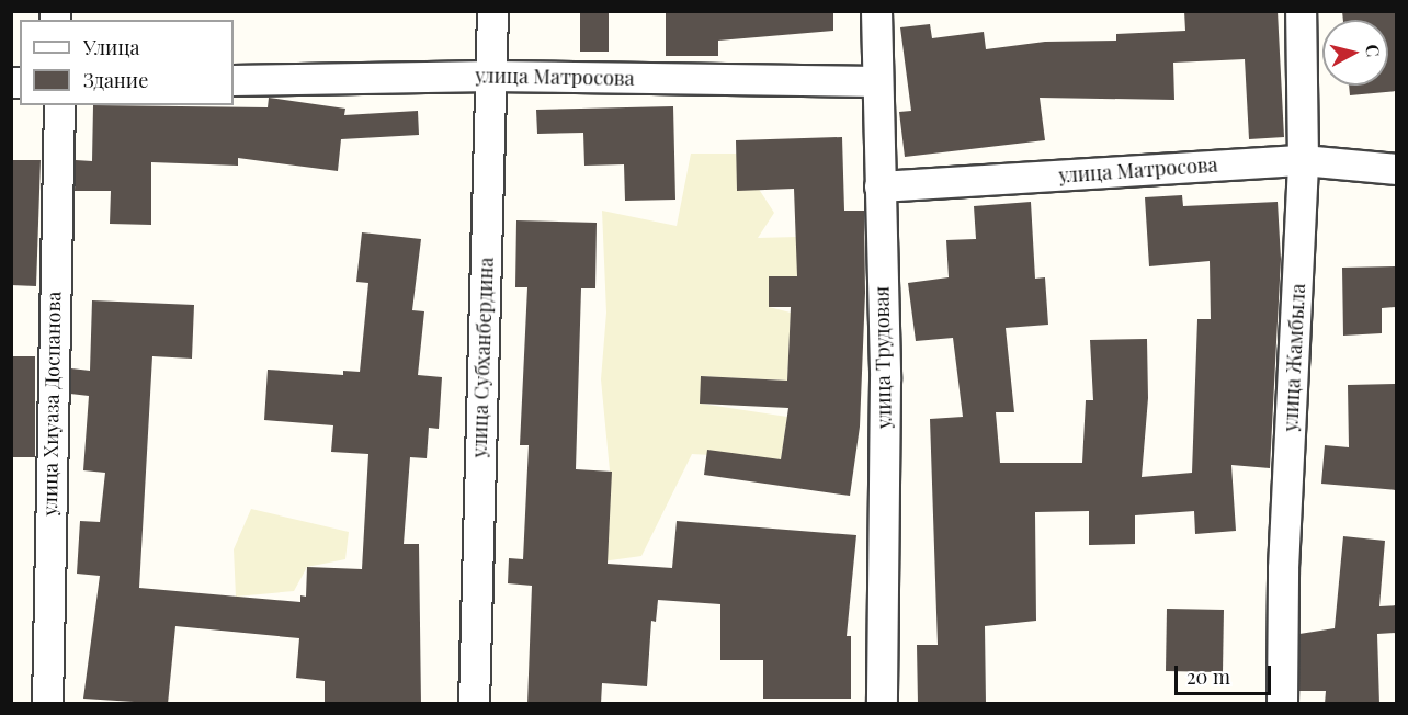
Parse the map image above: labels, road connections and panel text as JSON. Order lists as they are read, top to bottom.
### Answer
{
  "streets": {
    "street": [
      "улица Матросова",
      "улица Субханбердина",
      "улица Трудовая",
      "улица Жамбыла",
      "улица Хиуаза Доспанова"
    ]
  },
  "crossings": [
    ["улица Матросова", "улица Субханбердина"],
    ["улица Матросова", "улица Трудовая"],
    ["улица Матросова", "улица Жамбыла"]
  ],
  "legend": ["Улица", "Здание"],
  "scale_bar": "20 m",
  "north": "right"
}
